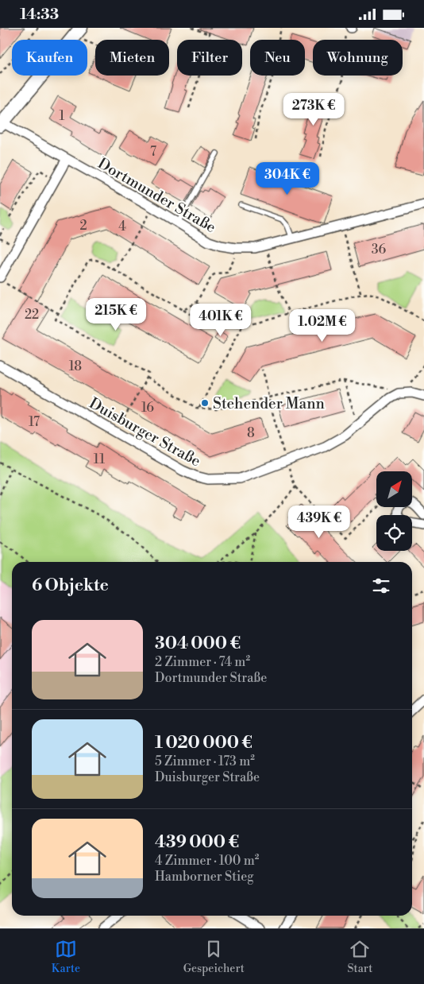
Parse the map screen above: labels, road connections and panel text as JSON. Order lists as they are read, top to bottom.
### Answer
{
  "streets": {
    "street": ["Dortmunder Straße", "Duisburger Straße"]
  },
  "places": ["Stehender Mann"],
  "house_numbers": [
    "1",
    "7",
    "2",
    "4",
    "36",
    "22",
    "18",
    "16",
    "17",
    "8",
    "11"
  ],
  "north": "top right",
  "page": {
    "status": "14:33",
    "chip": [
      "Kaufen",
      "Mieten",
      "Filter",
      "Neu",
      "Wohnung"
    ],
    "price": [
      "273K €",
      "304K €",
      "215K €",
      "401K €",
      "1.02M €",
      "439K €"
    ],
    "heading": "6 Objekte",
    "list": [
      {
        "name": "304 000 €",
        "note": "2 Zimmer · 74 m² · Dortmunder Straße"
      },
      {
        "name": "1 020 000 €",
        "note": "5 Zimmer · 173 m² · Duisburger Straße"
      },
      {
        "name": "439 000 €",
        "note": "4 Zimmer · 100 m² · Hamborner Stieg"
      }
    ],
    "tabs": ["Karte", "Gespeichert", "Start"]
  }
}
